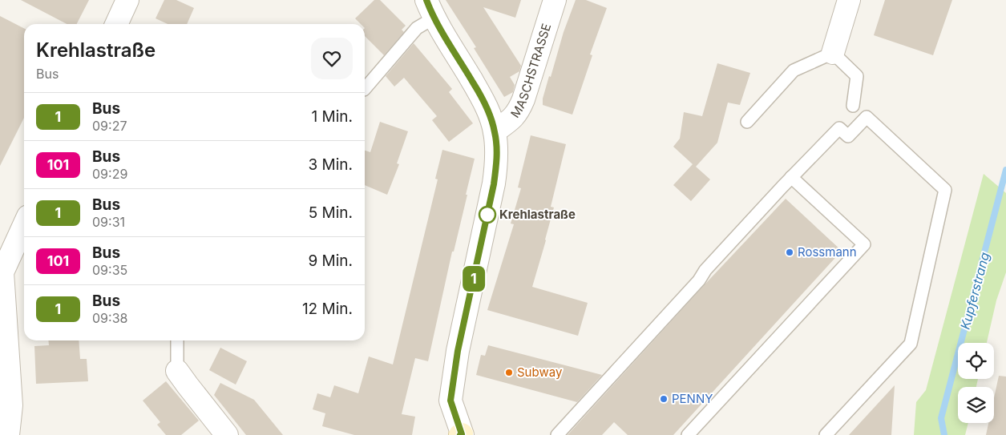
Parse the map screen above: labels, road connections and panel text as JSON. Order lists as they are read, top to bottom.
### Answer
{
  "streets": {
    "street": ["MASCHSTRASSE"]
  },
  "water": ["Kupferstrang"],
  "places": [
    "Krehlastraße",
    "Rossmann",
    "Subway",
    "PENNY"
  ],
  "lines": ["bus line 1"],
  "page": {
    "on_map": "1",
    "heading": ["Krehlastraße", "Bus"],
    "list": [
      {
        "mark": "1",
        "name": "Bus",
        "note": "09:27",
        "value": "1 Min."
      },
      {
        "mark": "101",
        "name": "Bus",
        "note": "09:29",
        "value": "3 Min."
      },
      {
        "mark": "1",
        "name": "Bus",
        "note": "09:31",
        "value": "5 Min."
      },
      {
        "mark": "101",
        "name": "Bus",
        "note": "09:35",
        "value": "9 Min."
      },
      {
        "mark": "1",
        "name": "Bus",
        "note": "09:38",
        "value": "12 Min."
      }
    ]
  }
}
